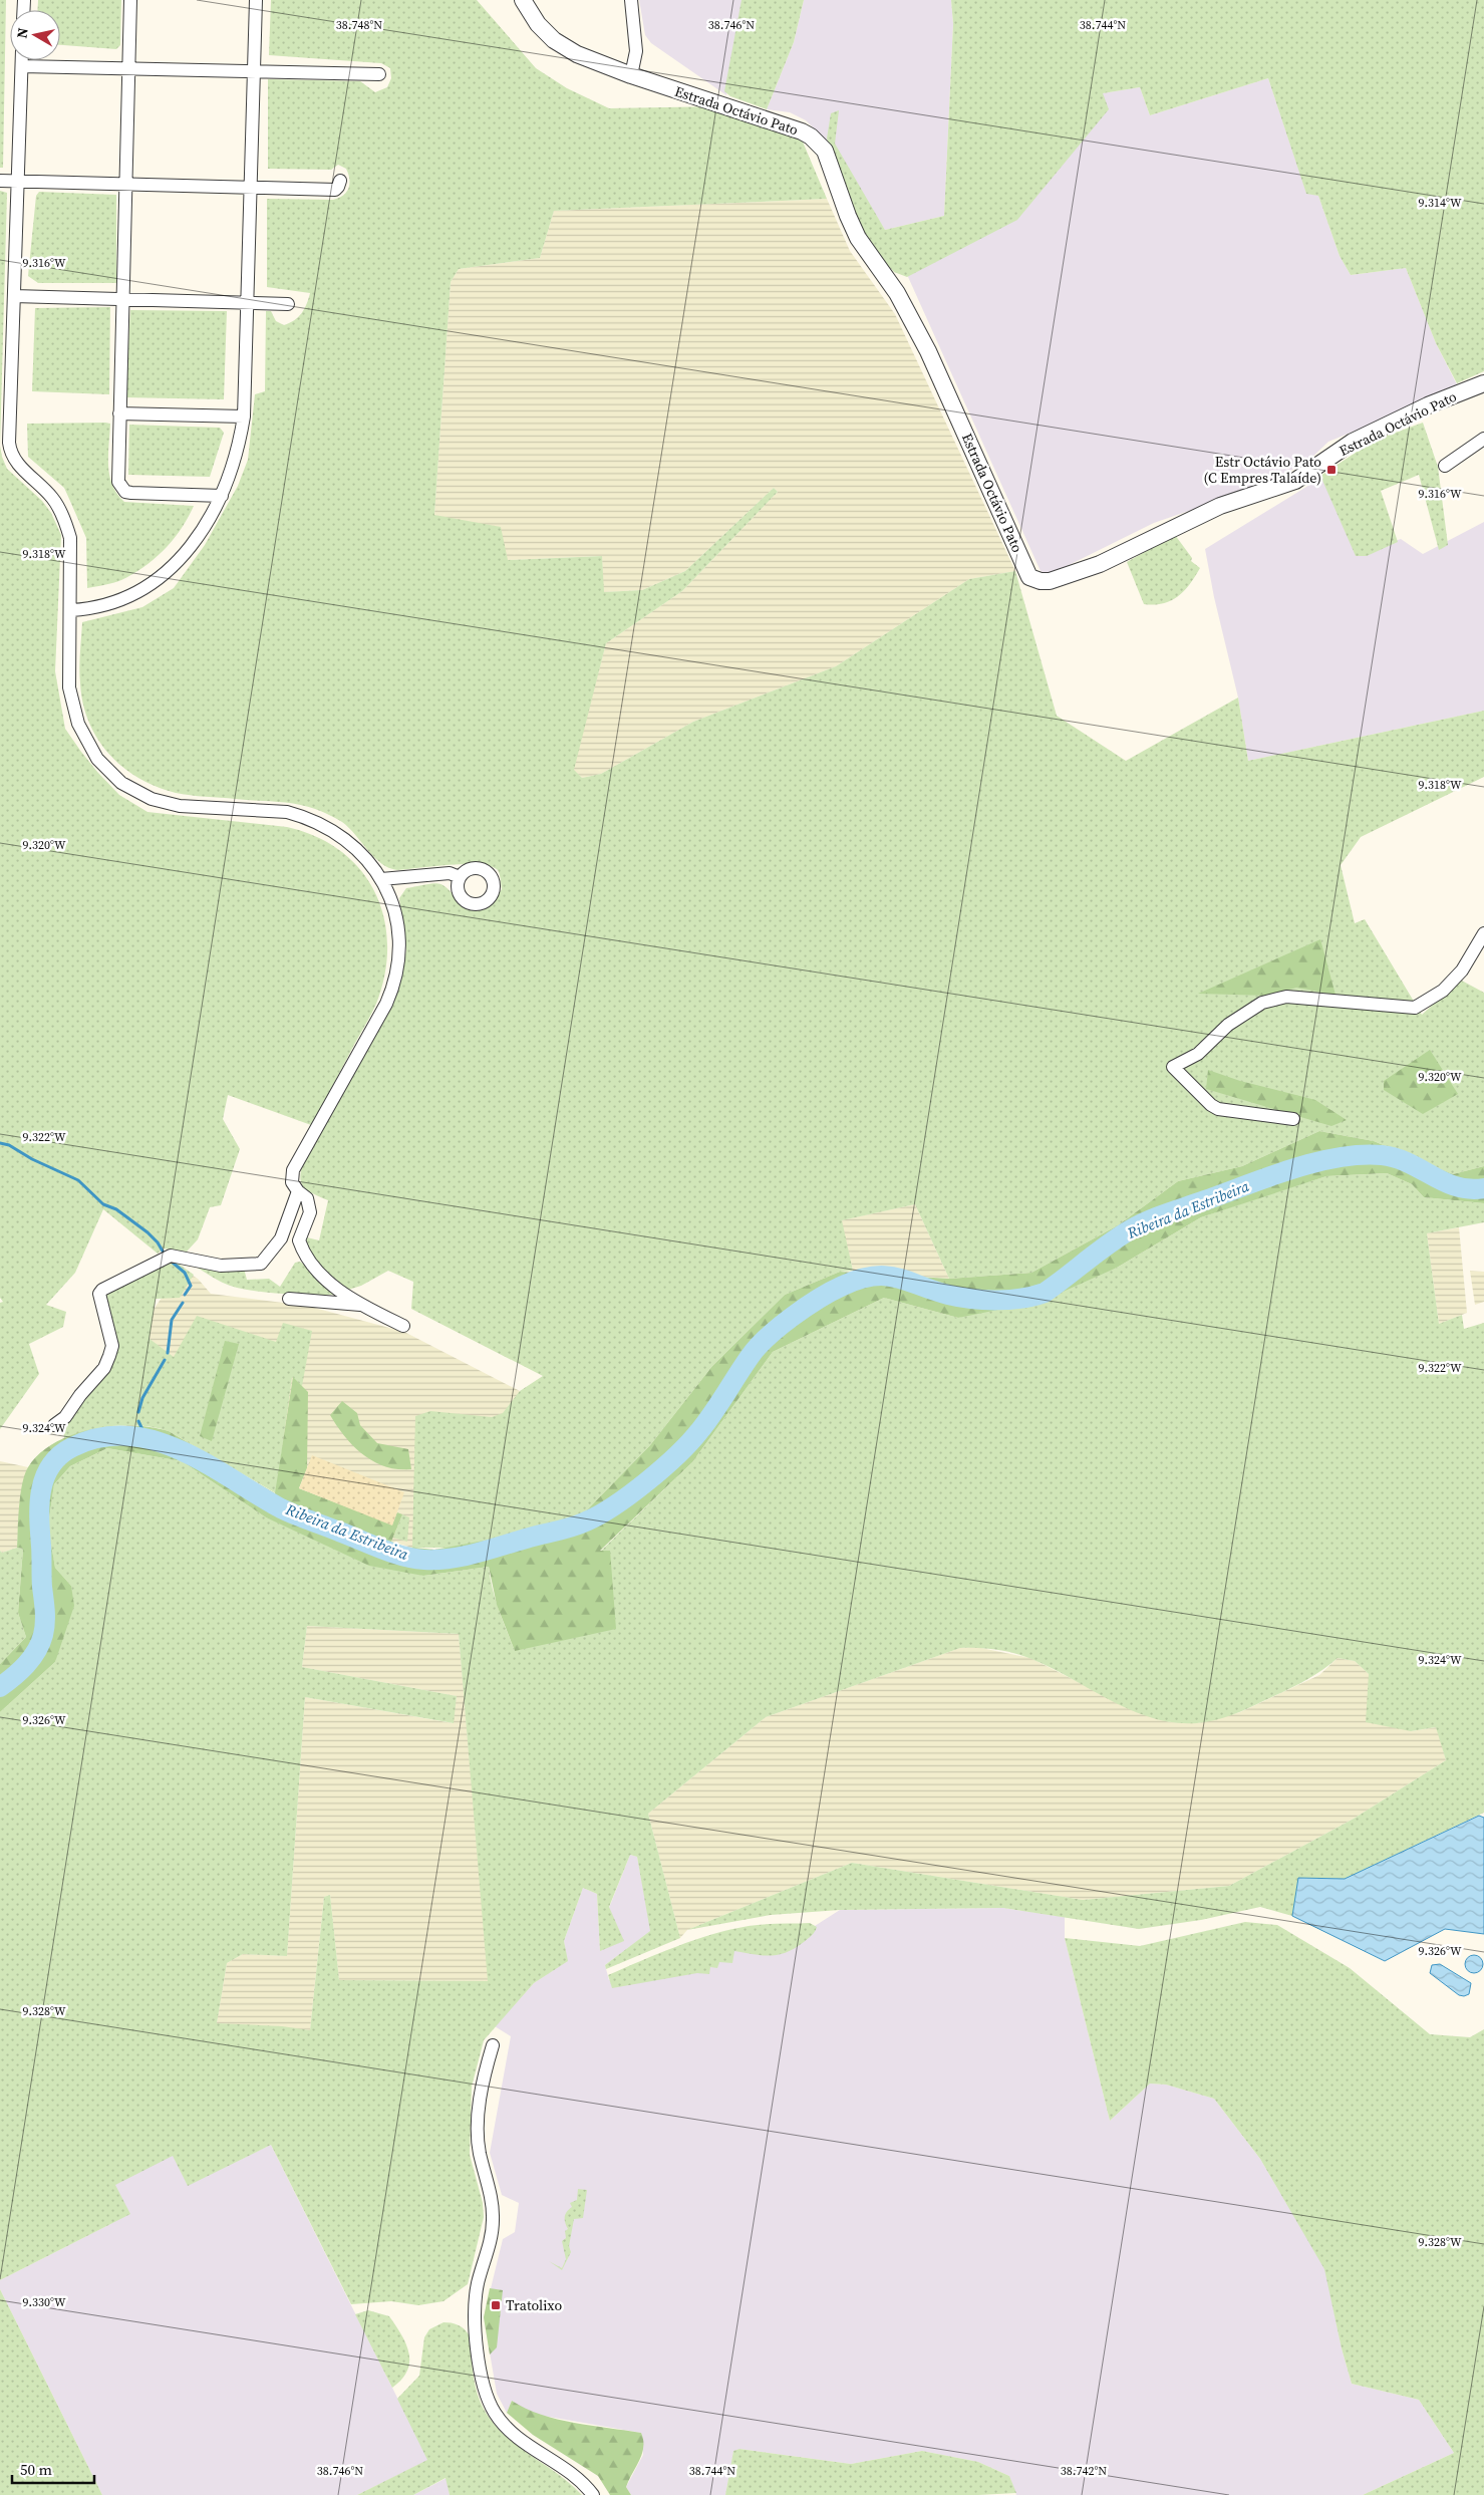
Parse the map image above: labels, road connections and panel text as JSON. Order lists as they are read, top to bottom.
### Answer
{
  "streets": {
    "street": ["Estrada Octávio Pato"]
  },
  "water": ["Ribeira da Estribeira"],
  "places": {
    "transit": ["Estr Octávio Pato (C Empres Talaíde)", "Tratolixo"]
  },
  "scale_bar": "50 m",
  "north": "left",
  "coordinates": [
    "38.748°N",
    "38.746°N",
    "38.744°N",
    "9.314°W",
    "9.316°W",
    "9.318°W",
    "9.320°W",
    "9.322°W",
    "9.324°W",
    "9.326°W",
    "9.328°W",
    "9.330°W",
    "38.742°N"
  ]
}
